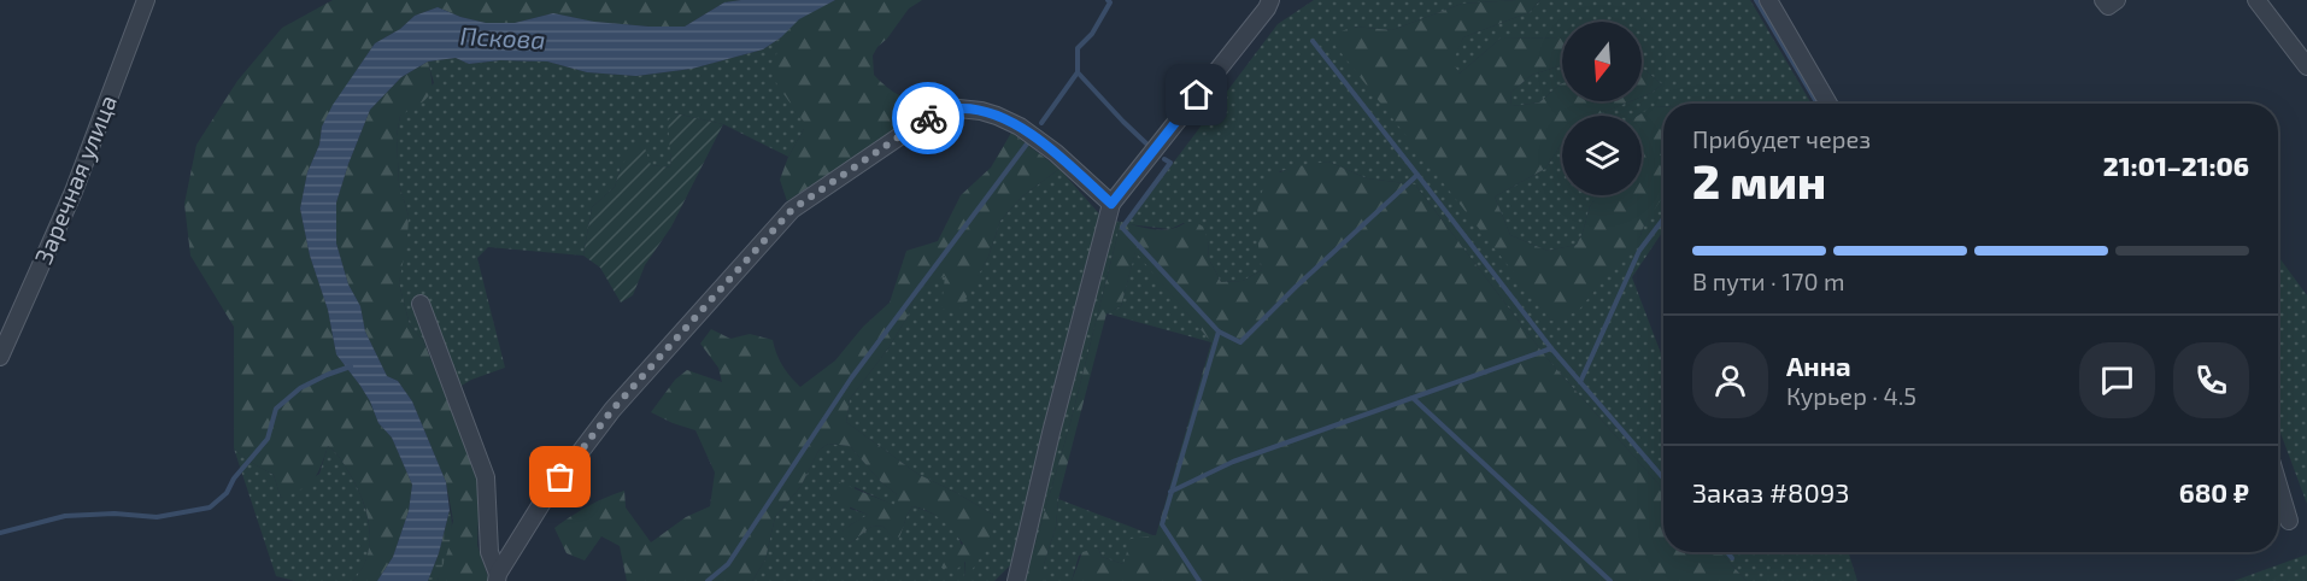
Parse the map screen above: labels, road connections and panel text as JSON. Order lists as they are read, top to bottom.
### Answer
{
  "streets": {
    "street": ["Заречная улица"]
  },
  "water": ["Пскова"],
  "north": "bottom",
  "page": {
    "heading": ["2 мин", "Прибудет через", "21:01–21:06"],
    "panel": [
      "Анна",
      "Курьер · 4.5",
      "Заказ #8093",
      "680 ₽"
    ],
    "bar": "В пути · 170 m"
  }
}
